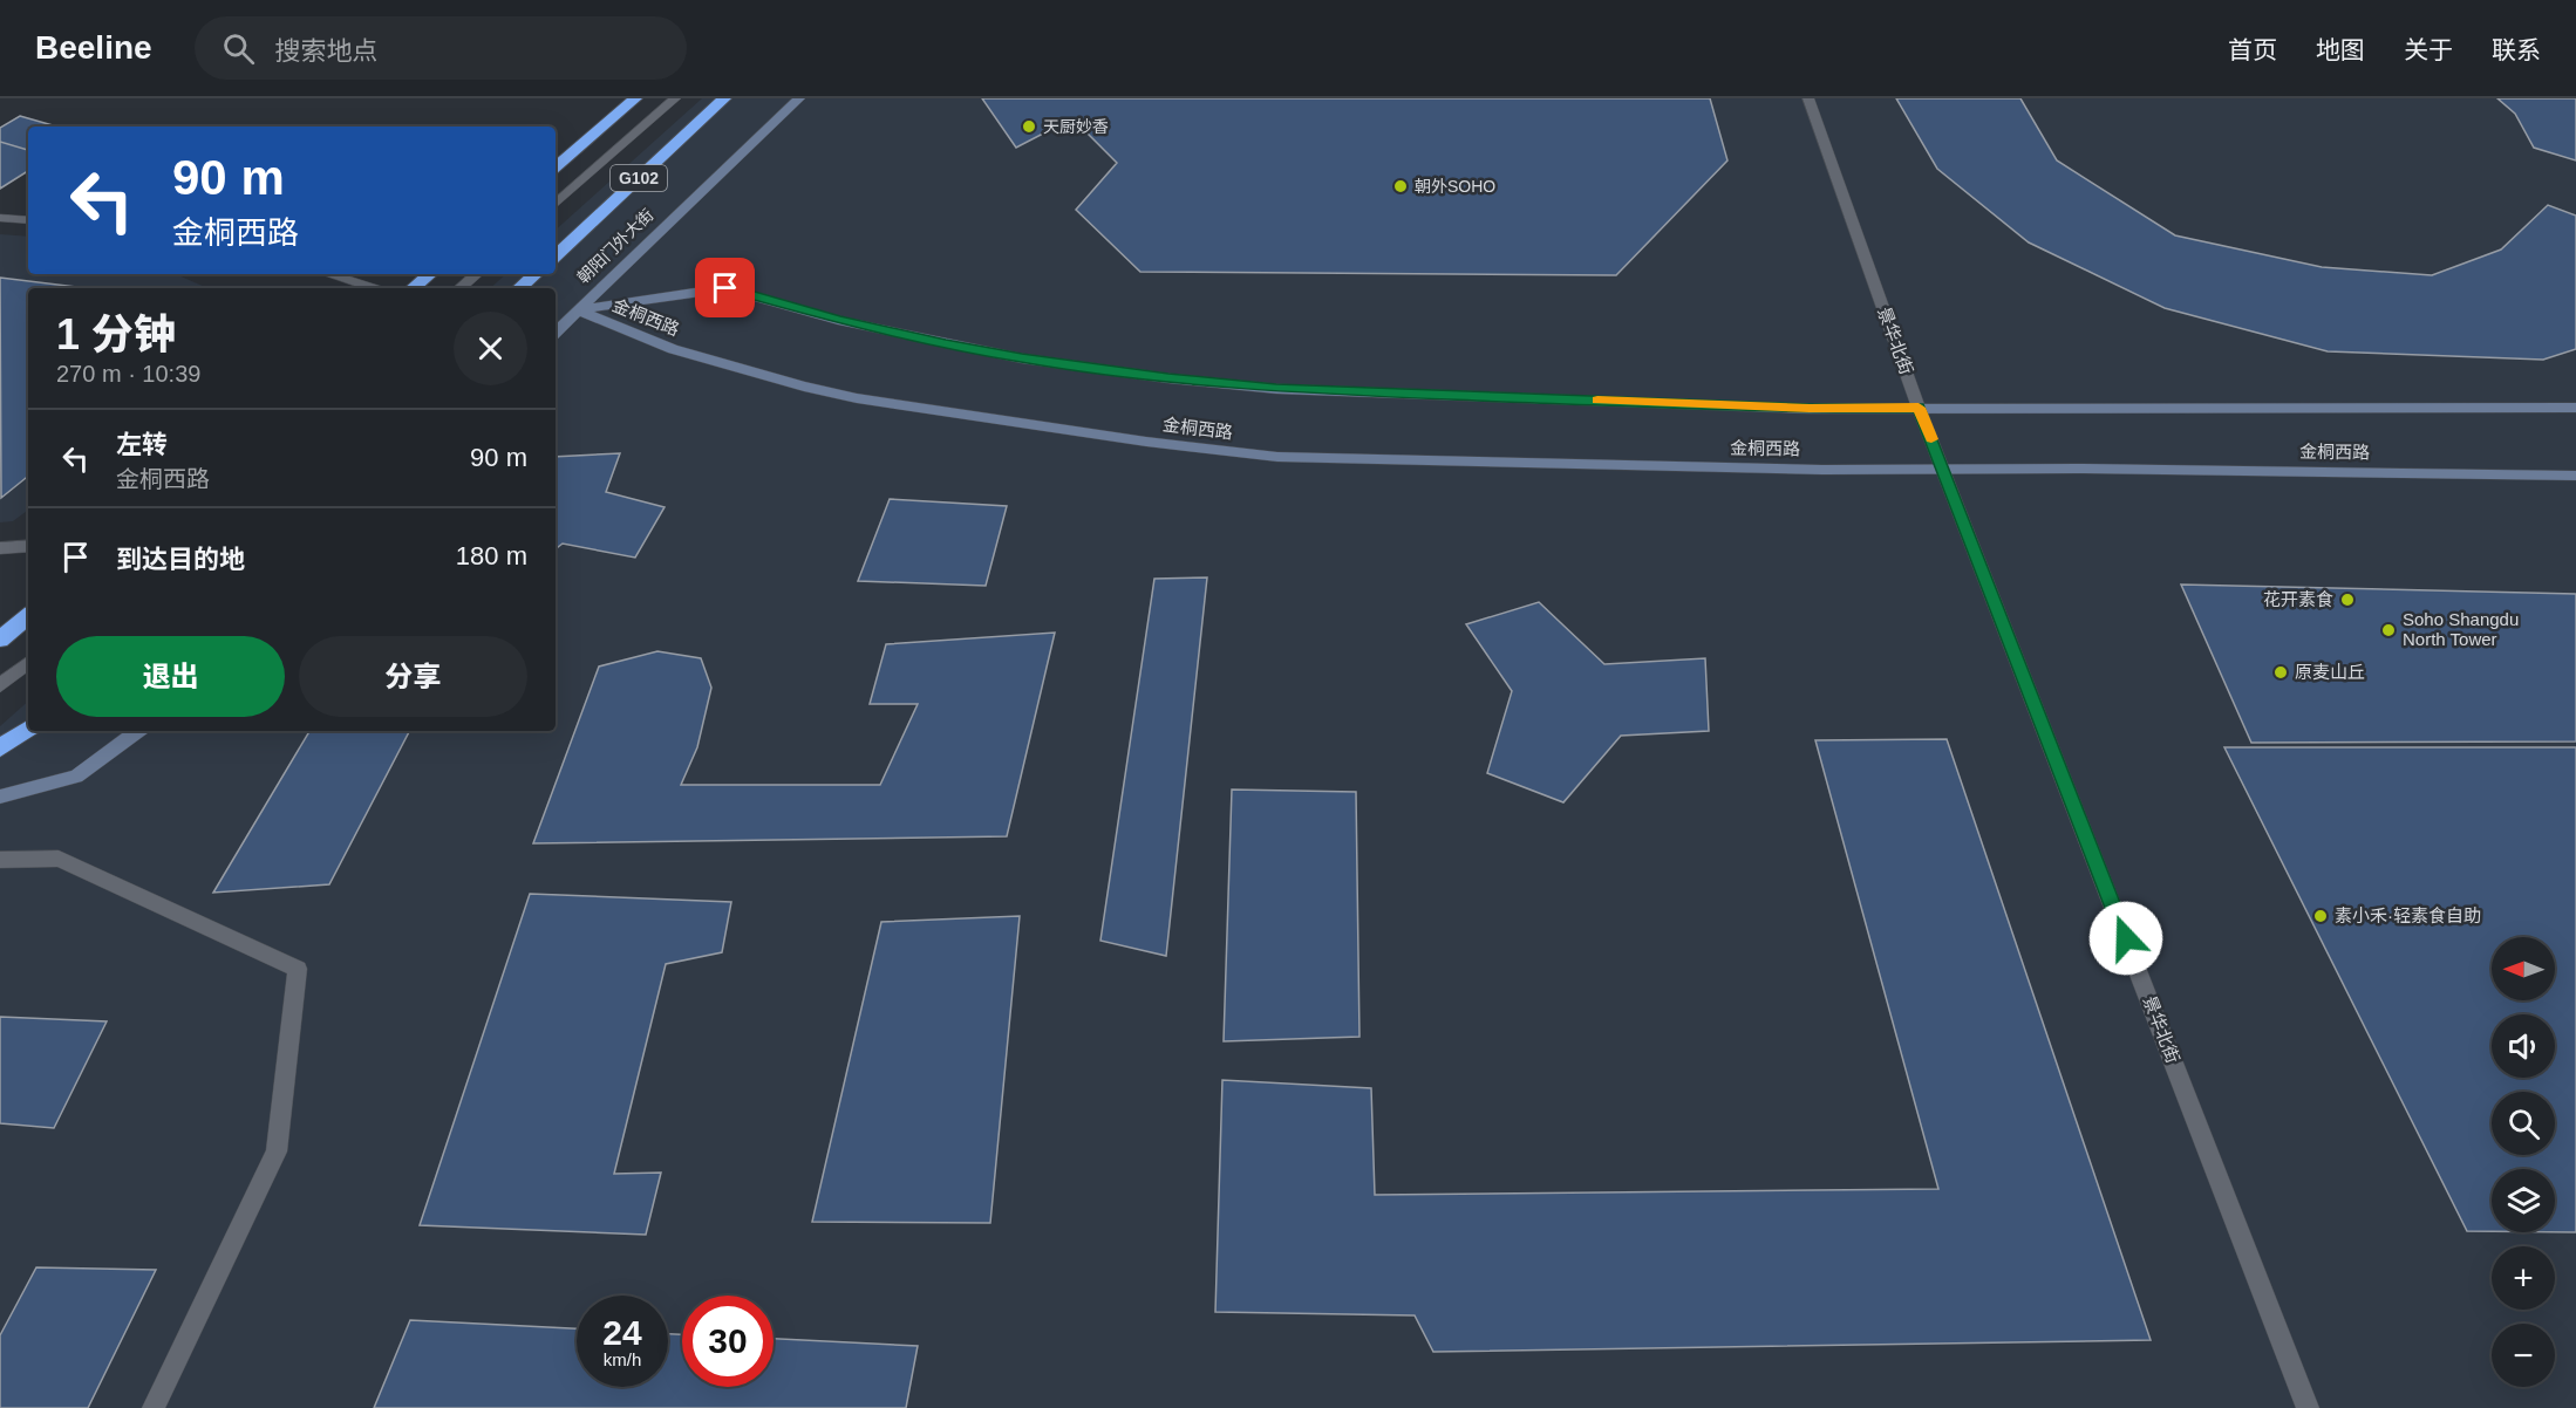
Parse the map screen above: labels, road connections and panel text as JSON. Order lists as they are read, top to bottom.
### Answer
{
  "streets": {
    "highway": ["G102", "朝阳门外大街"],
    "main road": ["金桐西路"],
    "street": ["景华北街"]
  },
  "crossings": [
    ["朝阳门外大街", "金桐西路"],
    ["金桐西路", "景华北街"]
  ],
  "places": [
    "天厨妙香",
    "朝外SOHO",
    "花开素食",
    "Soho Shangdu North Tower",
    "原麦山丘",
    "素小禾·轻素食自助"
  ],
  "north": "left",
  "page": {
    "header": "Beeline",
    "search": "搜索地点",
    "nav": [
      "首页",
      "地图",
      "关于",
      "联系"
    ],
    "turn": ["90 m", "金桐西路"],
    "heading": ["1 分钟", "270 m · 10:39"],
    "list": [
      {
        "name": "左转",
        "note": "金桐西路",
        "value": "90 m"
      },
      {
        "name": "到达目的地",
        "value": "180 m"
      }
    ],
    "buttons": ["退出", "分享"],
    "map_buttons": ["+", "−"],
    "speed": "24 km/h",
    "limit": "30"
  }
}
